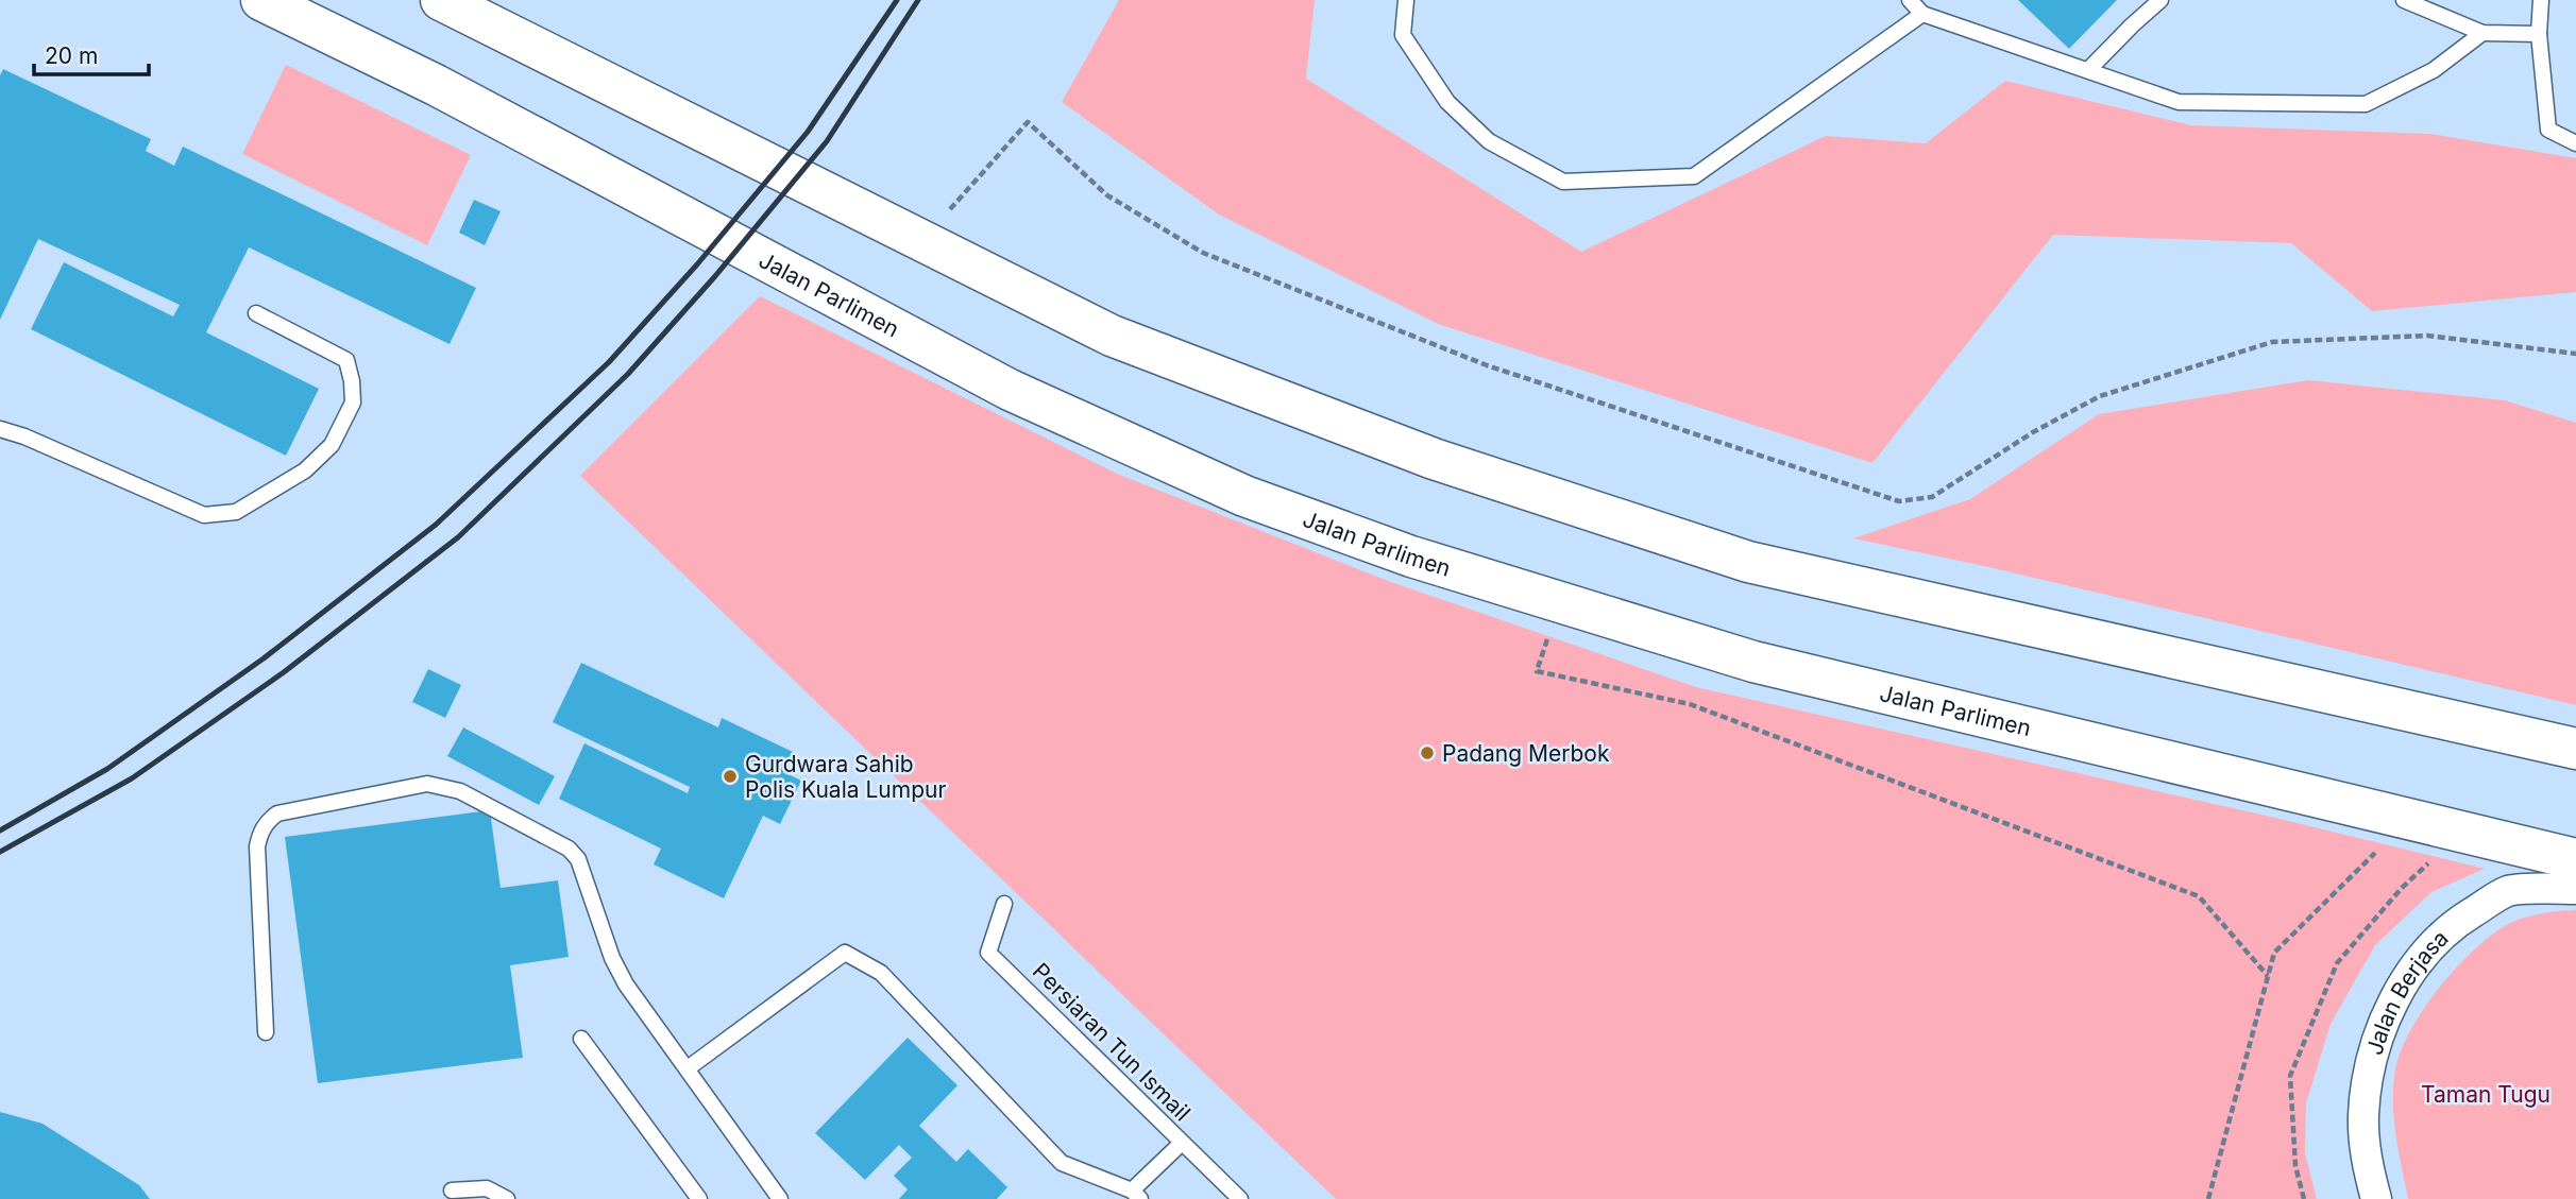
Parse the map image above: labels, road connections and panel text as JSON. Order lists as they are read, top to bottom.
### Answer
{
  "streets": {
    "street": ["Jalan Parlimen", "Jalan Berjasa"],
    "lane": ["Persiaran Tun Ismail"]
  },
  "parks": ["Taman Tugu"],
  "places": ["Padang Merbok", "Gurdwara Sahib Polis Kuala Lumpur"],
  "scale_bar": "20 m"
}
